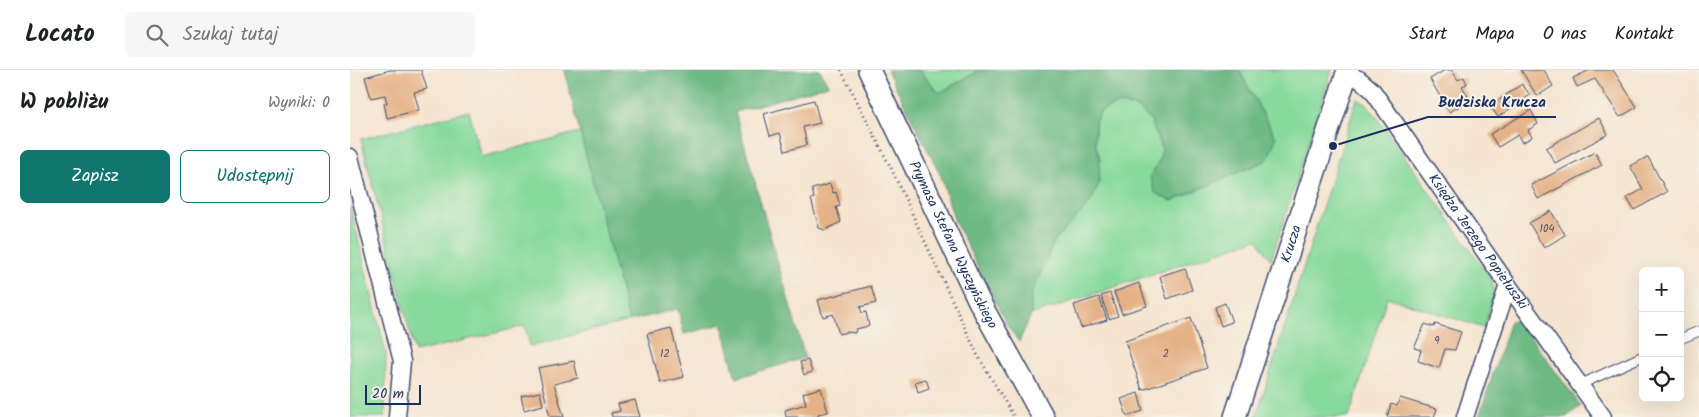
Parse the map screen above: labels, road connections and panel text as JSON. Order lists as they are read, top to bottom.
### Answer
{
  "streets": {
    "street": ["Księdza Jerzego Popiełuszki", "Krucza", "Prymasa Stefana Wyszyńskiego"]
  },
  "crossings": [
    ["Księdza Jerzego Popiełuszki", "Krucza"]
  ],
  "places": ["Budziska Krucza"],
  "house_numbers": [
    "104",
    "9",
    "12",
    "2"
  ],
  "scale_bar": "20 m",
  "page": {
    "header": "Locato",
    "search": "Szukaj tutaj",
    "nav": [
      "Start",
      "Mapa",
      "O nas",
      "Kontakt"
    ],
    "heading": ["W pobliżu", "Wyniki: 0"],
    "buttons": ["Zapisz", "Udostępnij"],
    "map_buttons": ["+", "−"],
    "scale": "20 m"
  }
}
